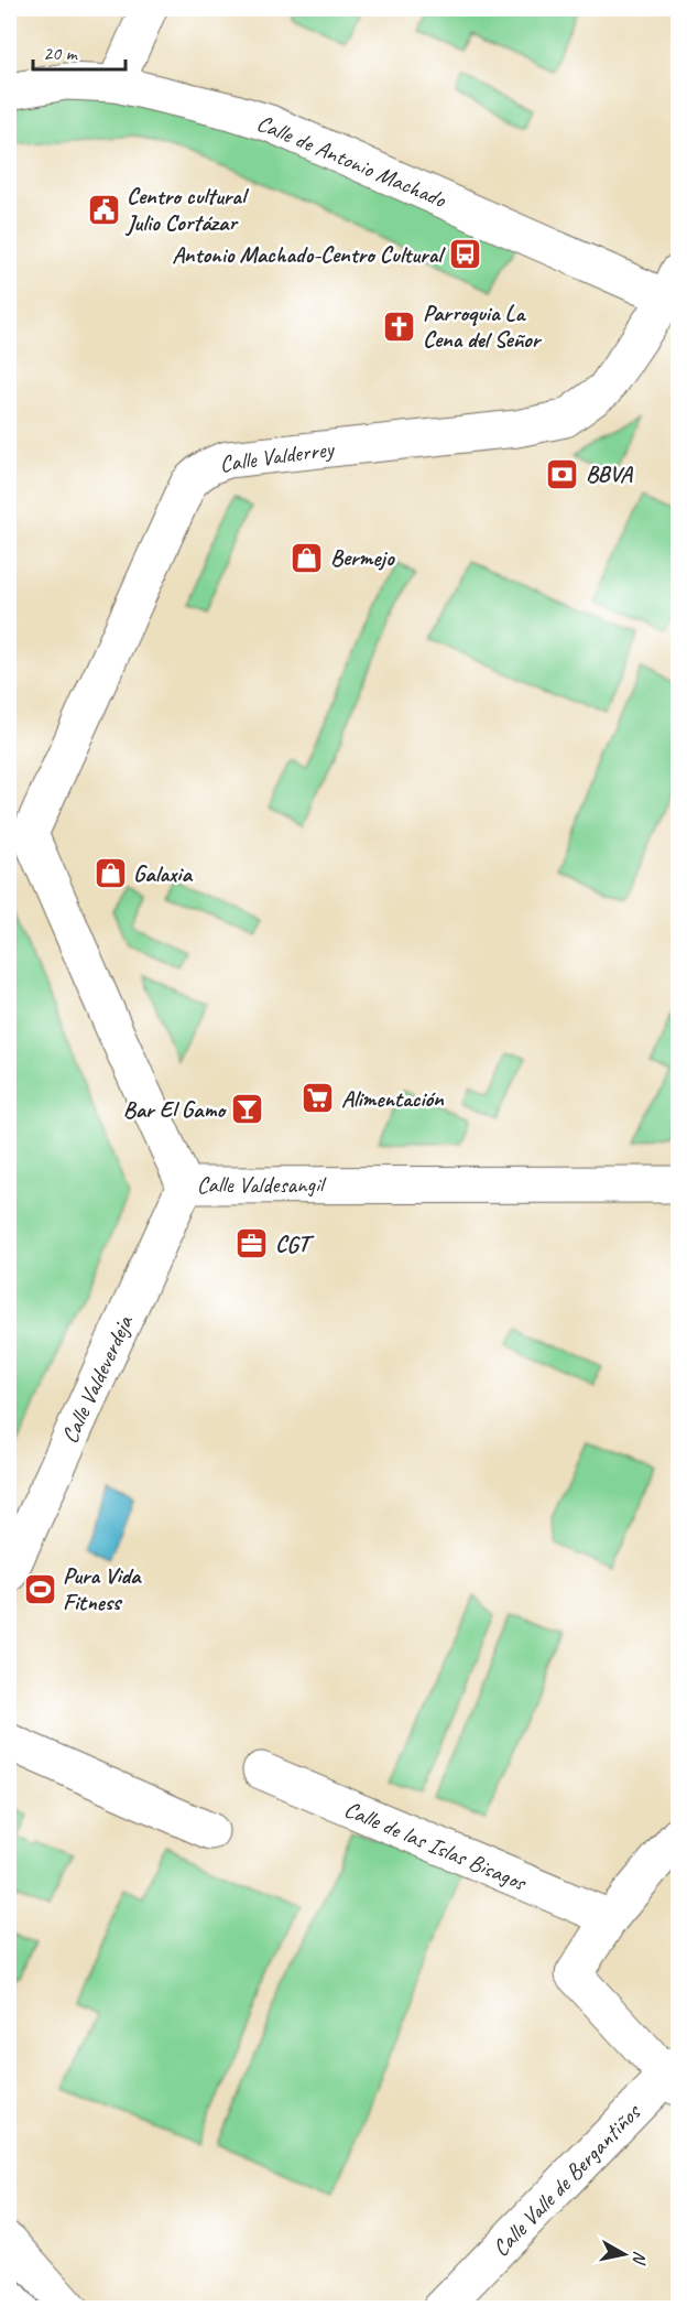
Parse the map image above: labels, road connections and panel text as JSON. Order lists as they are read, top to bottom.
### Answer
{
  "streets": {
    "street": [
      "Calle de Antonio Machado",
      "Calle Valderrey",
      "Calle Valdesangil",
      "Calle Valdeverdeja",
      "Calle de las Islas Bisagos",
      "Calle Valle de Bergantiños"
    ]
  },
  "crossings": [
    ["Calle de Antonio Machado", "Calle Valderrey"],
    ["Calle Valderrey", "Calle Valdesangil"],
    ["Calle Valdesangil", "Calle Valdeverdeja"],
    ["Calle de las Islas Bisagos", "Calle Valle de Bergantiños"]
  ],
  "places": {
    "public building": ["Centro cultural Julio Cortázar"],
    "bus stop": ["Antonio Machado-Centro Cultural"],
    "church": ["Parroquia La Cena del Señor"],
    "bank": ["BBVA"],
    "shop": ["Bermejo", "Galaxia"],
    "supermarket": ["Alimentación"],
    "bar": ["Bar El Gamo"],
    "office": ["CGT"],
    "sports": ["Pura Vida Fitness"]
  },
  "scale_bar": "20 m",
  "north": "right"
}
